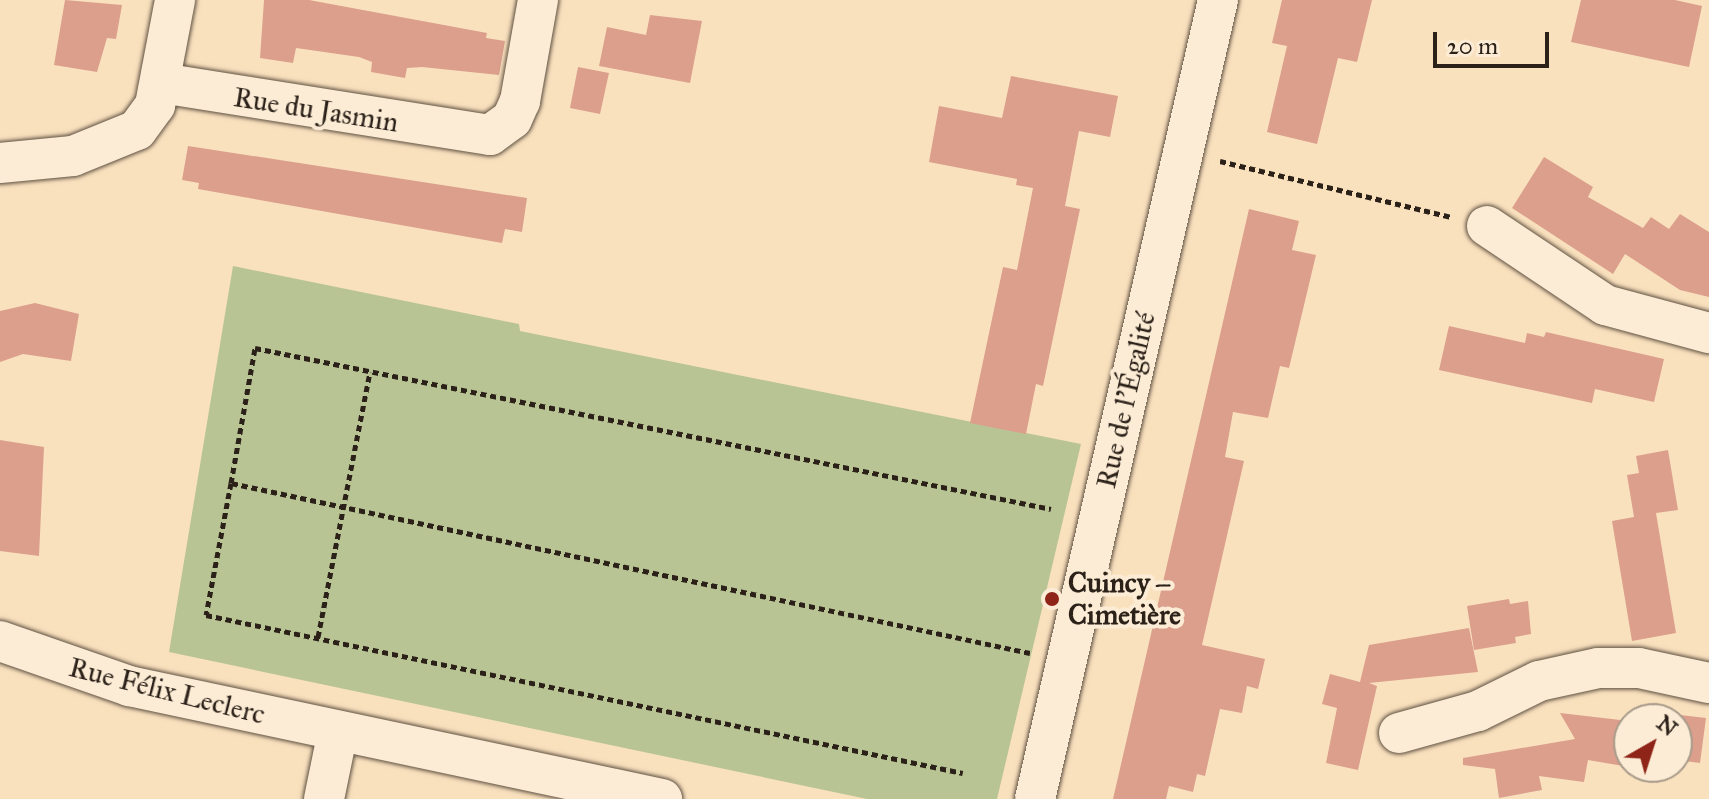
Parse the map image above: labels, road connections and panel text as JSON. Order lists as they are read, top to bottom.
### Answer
{
  "streets": {
    "street": ["Rue du Jasmin", "Rue de l'Égalité", "Rue Félix Leclerc"]
  },
  "places": ["Cuincy – Cimetière"],
  "scale_bar": "20 m",
  "north": "top right"
}
